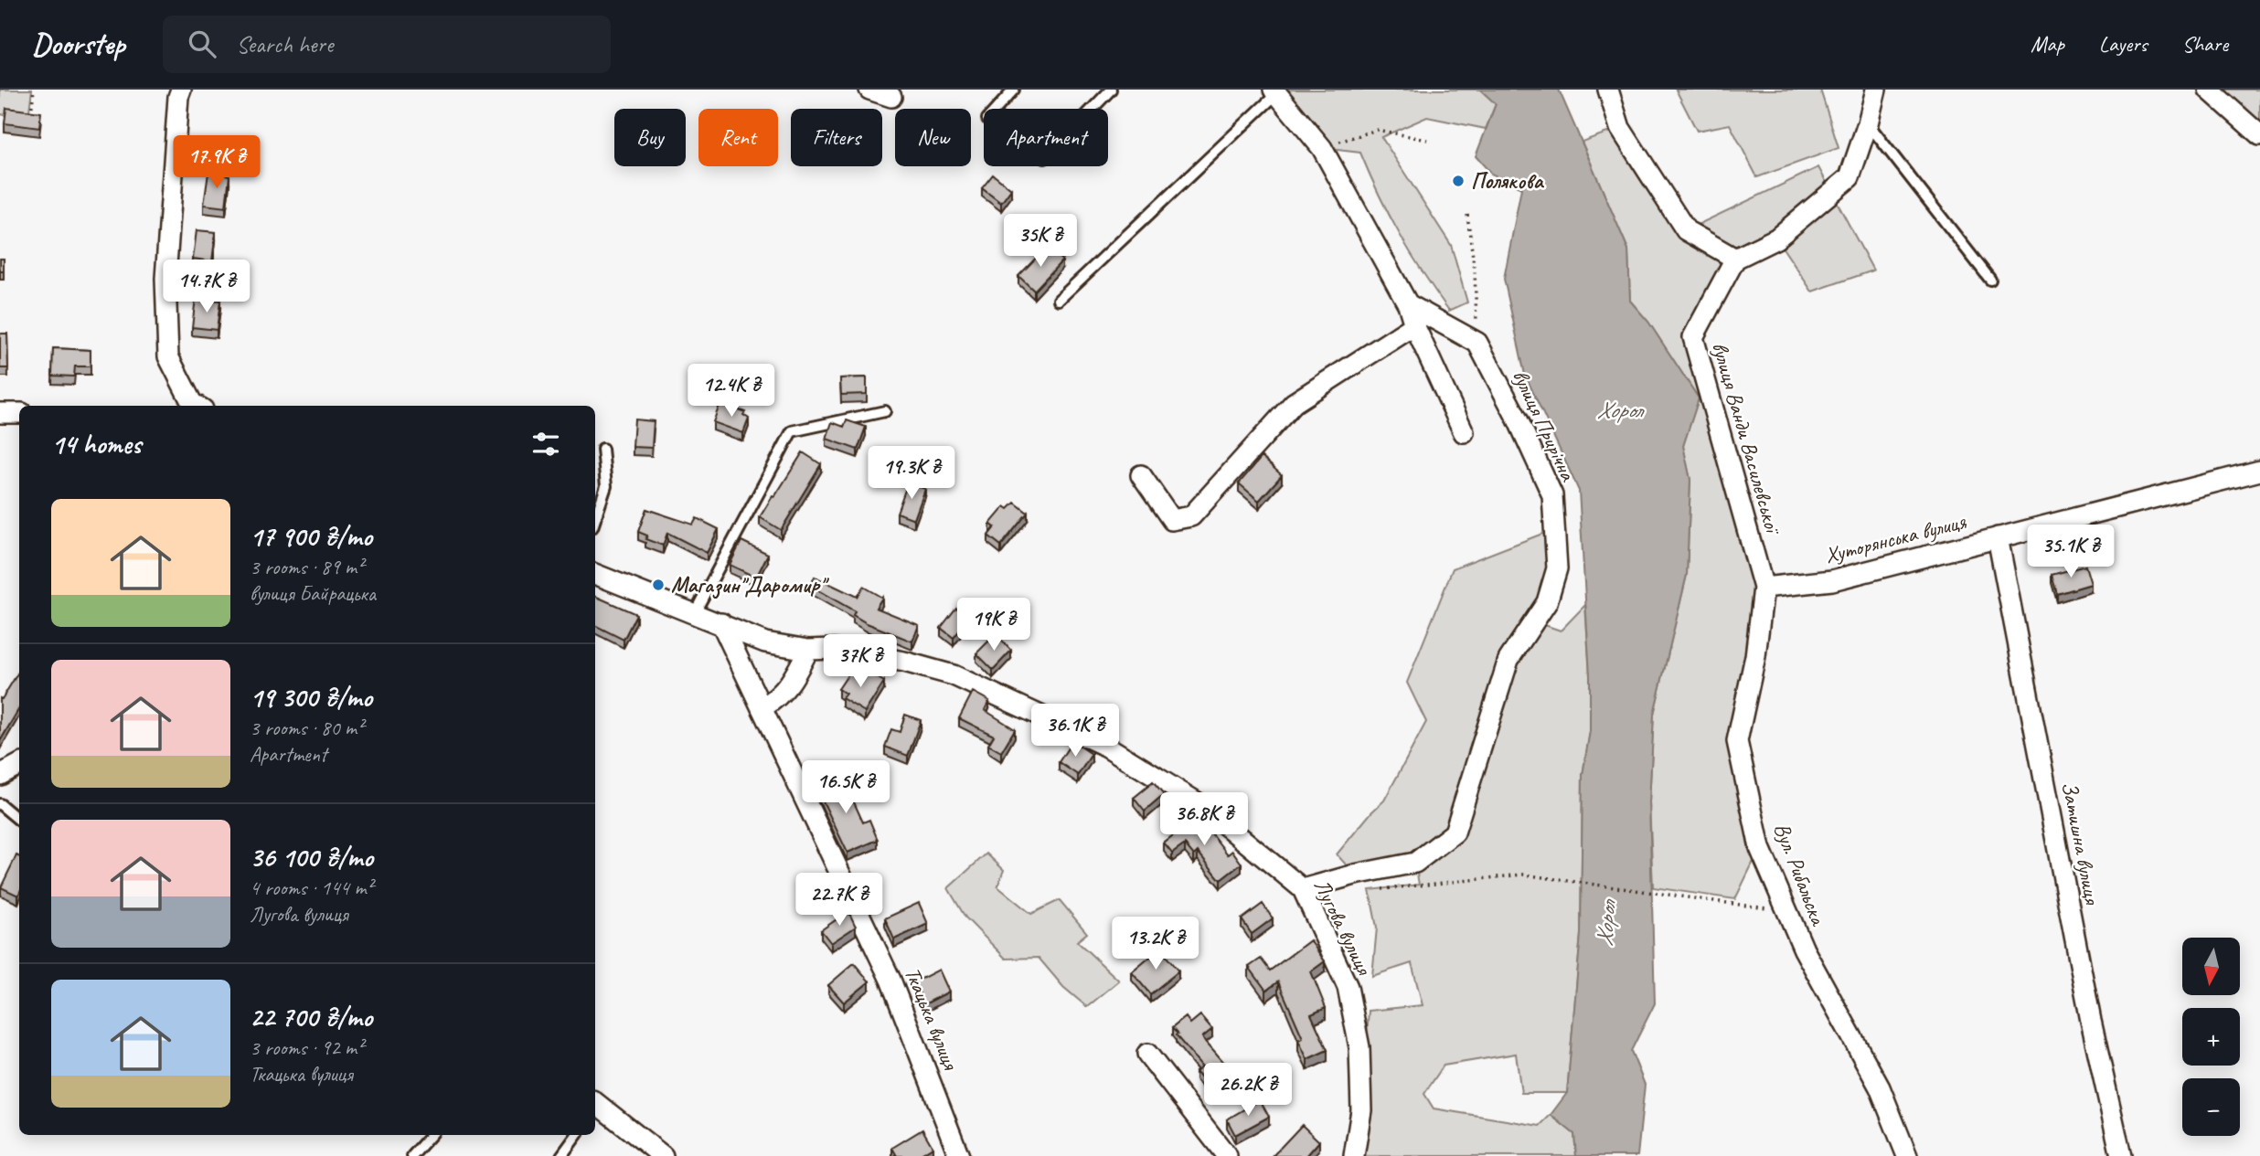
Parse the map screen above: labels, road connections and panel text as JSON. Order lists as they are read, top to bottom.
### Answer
{
  "streets": {
    "street": [
      "вулиця Прирічна",
      "вулиця Ванди Василевської",
      "Хуторянська вулиця",
      "Затишна вулиця",
      "Вул. Рибальска",
      "Лугова вулиця",
      "Ткацька вулиця"
    ]
  },
  "crossings": [
    ["вулиця Прирічна", "Лугова вулиця"],
    ["вулиця Ванди Василевської", "Хуторянська вулиця"],
    ["вулиця Ванди Василевської", "Вул. Рибальска"],
    ["Хуторянська вулиця", "Затишна вулиця"],
    ["Хуторянська вулиця", "Вул. Рибальска"],
    ["Лугова вулиця", "Ткацька вулиця"]
  ],
  "water": ["Хорол"],
  "places": ["Полякова", "Магазин\"Даромир\""],
  "north": "bottom",
  "page": {
    "header": "Doorstep",
    "search": "Search here",
    "nav": ["Map", "Layers", "Share"],
    "chip": [
      "Buy",
      "Rent",
      "Filters",
      "New",
      "Apartment"
    ],
    "price": [
      "17.9K ₴",
      "35K ₴",
      "14.7K ₴",
      "12.4K ₴",
      "19.3K ₴",
      "35.1K ₴",
      "19K ₴",
      "37K ₴",
      "36.1K ₴",
      "16.5K ₴",
      "36.8K ₴",
      "22.7K ₴",
      "13.2K ₴",
      "26.2K ₴"
    ],
    "heading": "14 homes",
    "list": [
      {
        "name": "17 900 ₴/mo",
        "note": "3 rooms · 89 m² · вулиця Байрацька"
      },
      {
        "name": "19 300 ₴/mo",
        "note": "3 rooms · 80 m² · Apartment"
      },
      {
        "name": "36 100 ₴/mo",
        "note": "4 rooms · 144 m² · Лугова вулиця"
      },
      {
        "name": "22 700 ₴/mo",
        "note": "3 rooms · 92 m² · Ткацька вулиця"
      }
    ],
    "map_buttons": ["+", "−"]
  }
}
